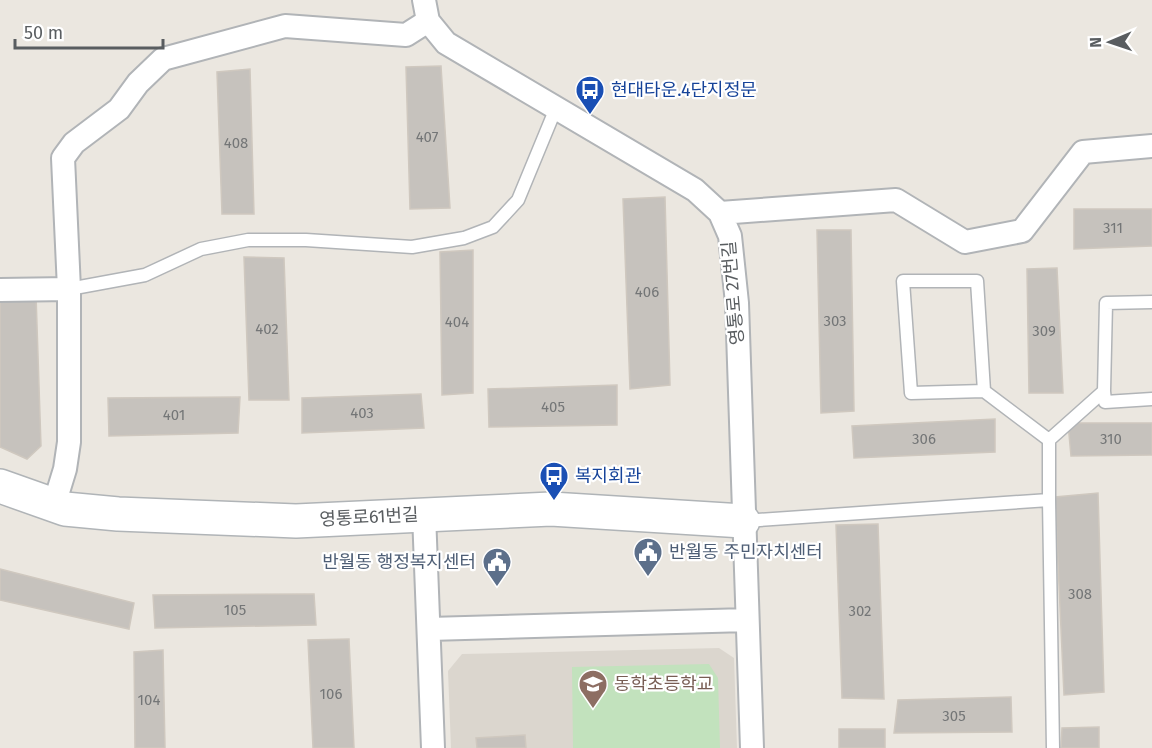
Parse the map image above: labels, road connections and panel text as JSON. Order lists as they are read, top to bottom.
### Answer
{
  "streets": {
    "street": ["영통로 27번길", "영통로61번길"]
  },
  "crossings": [
    ["영통로 27번길", "영통로61번길"]
  ],
  "places": {
    "bus stop": ["현대타운.4단지정문", "복지회관"],
    "public building": ["반월동 주민자치센터", "반월동 행정복지센터"],
    "school or university": ["동학초등학교"]
  },
  "house_numbers": [
    "407",
    "408",
    "311",
    "406",
    "303",
    "404",
    "402",
    "309",
    "405",
    "403",
    "401",
    "306",
    "310",
    "308",
    "105",
    "302",
    "106",
    "104",
    "305"
  ],
  "scale_bar": "50 m",
  "north": "left"
}
